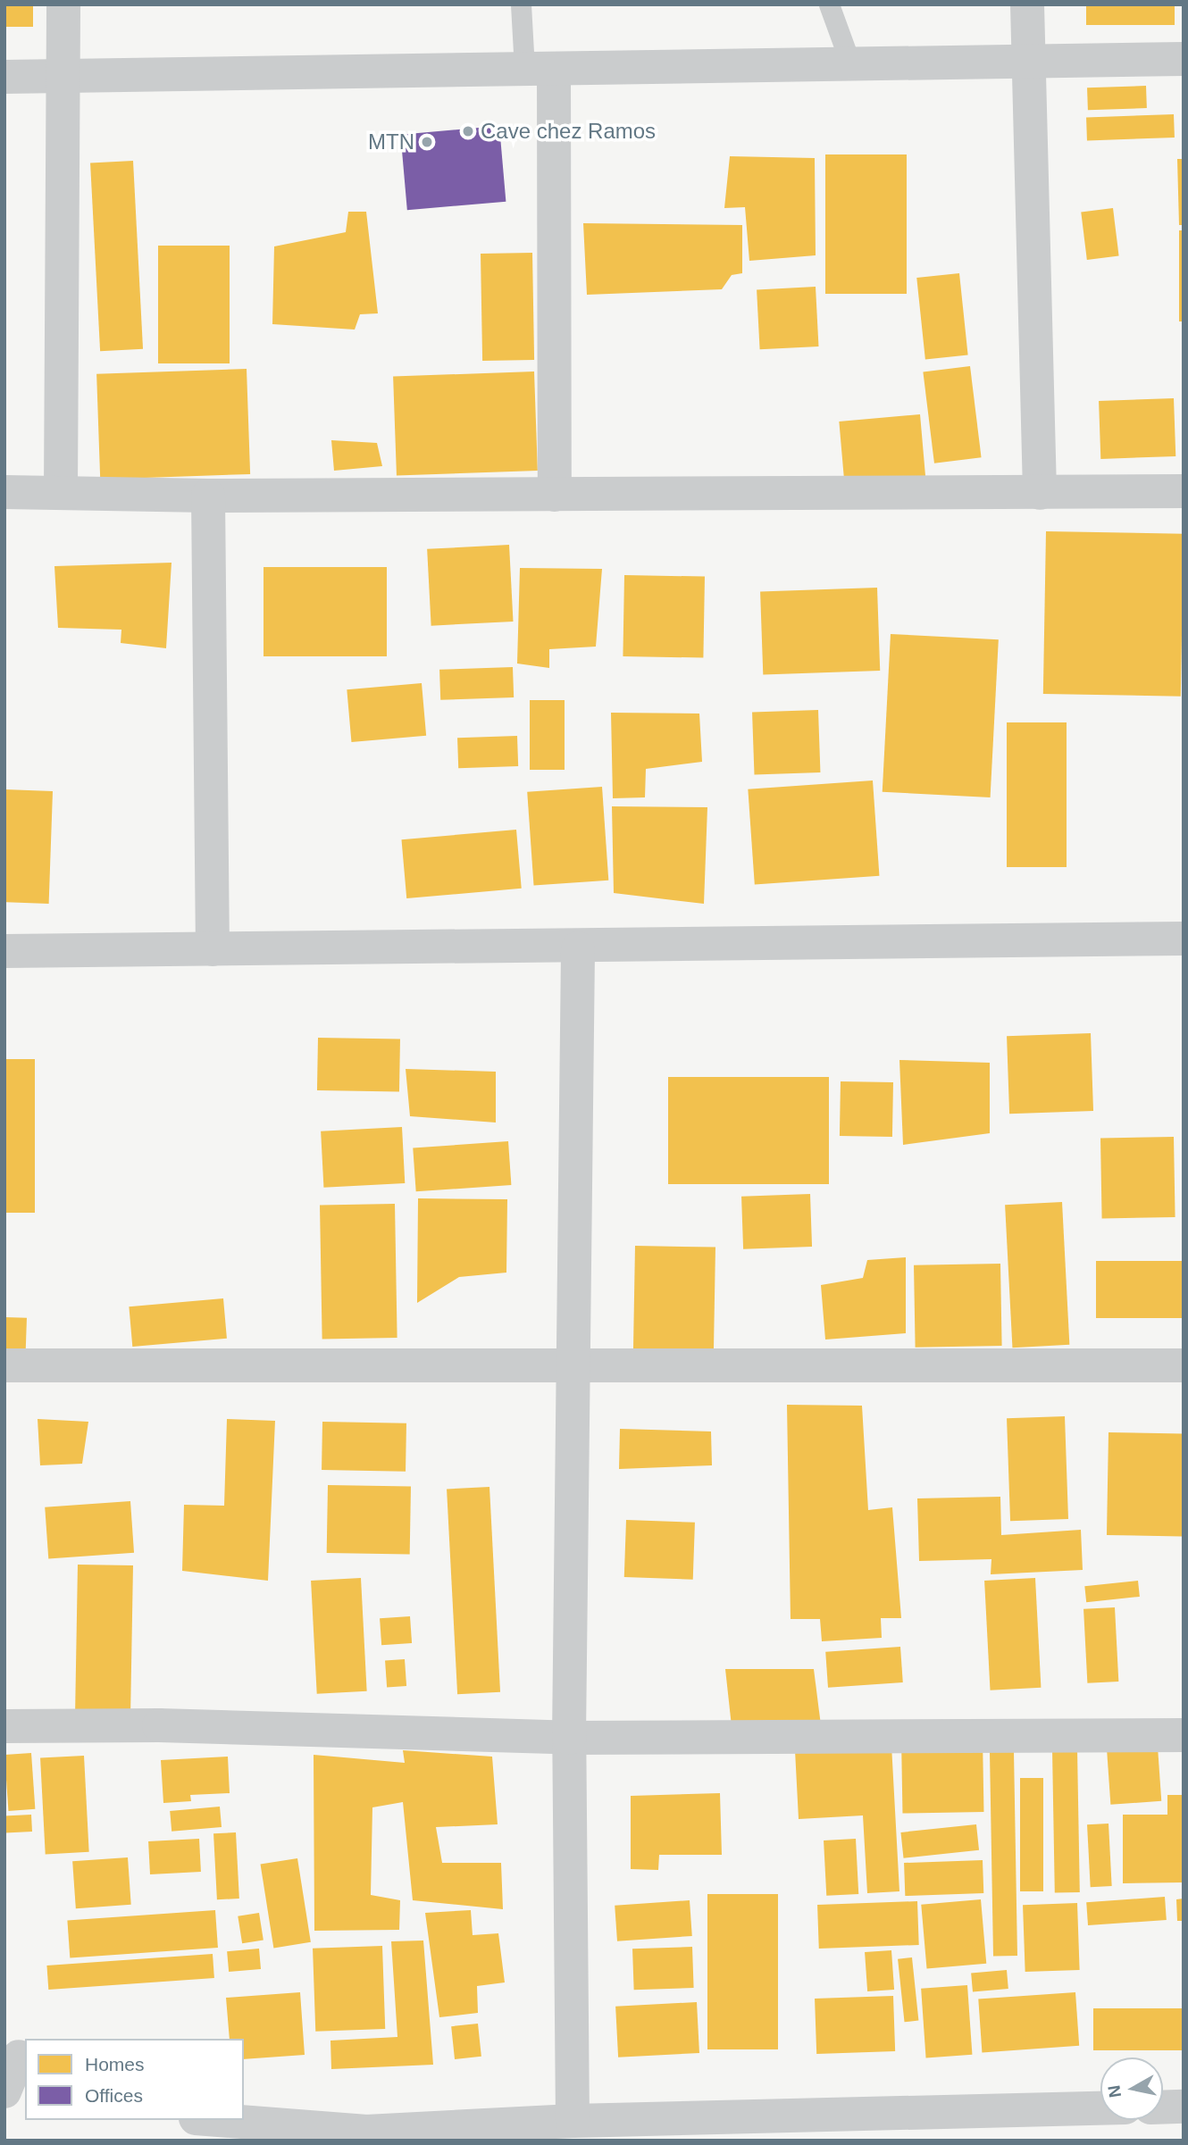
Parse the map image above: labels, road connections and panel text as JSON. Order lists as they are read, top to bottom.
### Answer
{
  "places": ["Cave chez Ramos", "MTN"],
  "legend": ["Homes", "Offices"],
  "north": "left"
}
